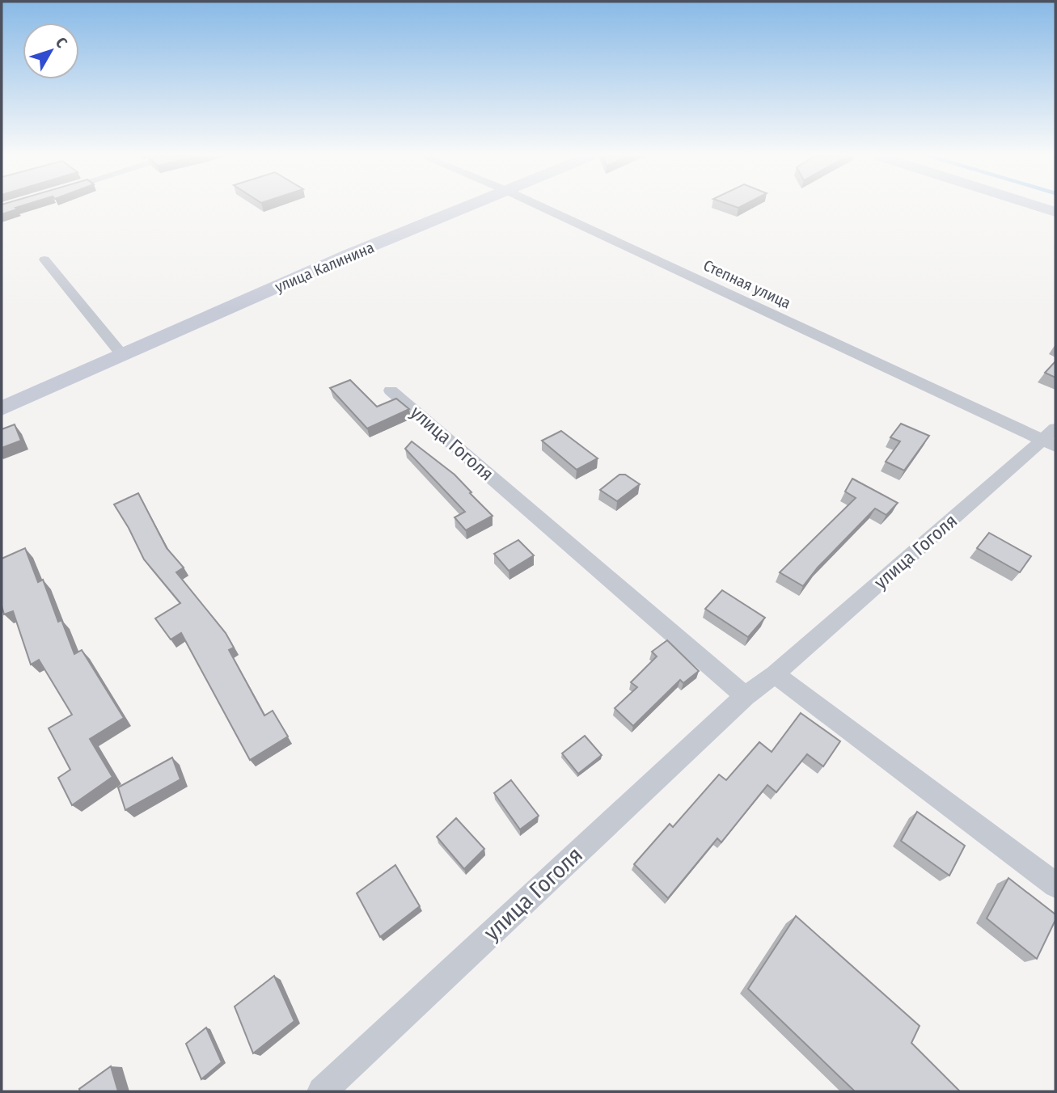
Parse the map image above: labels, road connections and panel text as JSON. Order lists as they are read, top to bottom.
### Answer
{
  "streets": {
    "street": ["улица Калинина", "Степная улица", "улица Гоголя"]
  },
  "crossings": [
    ["Степная улица", "улица Гоголя"]
  ],
  "north": "top right"
}
